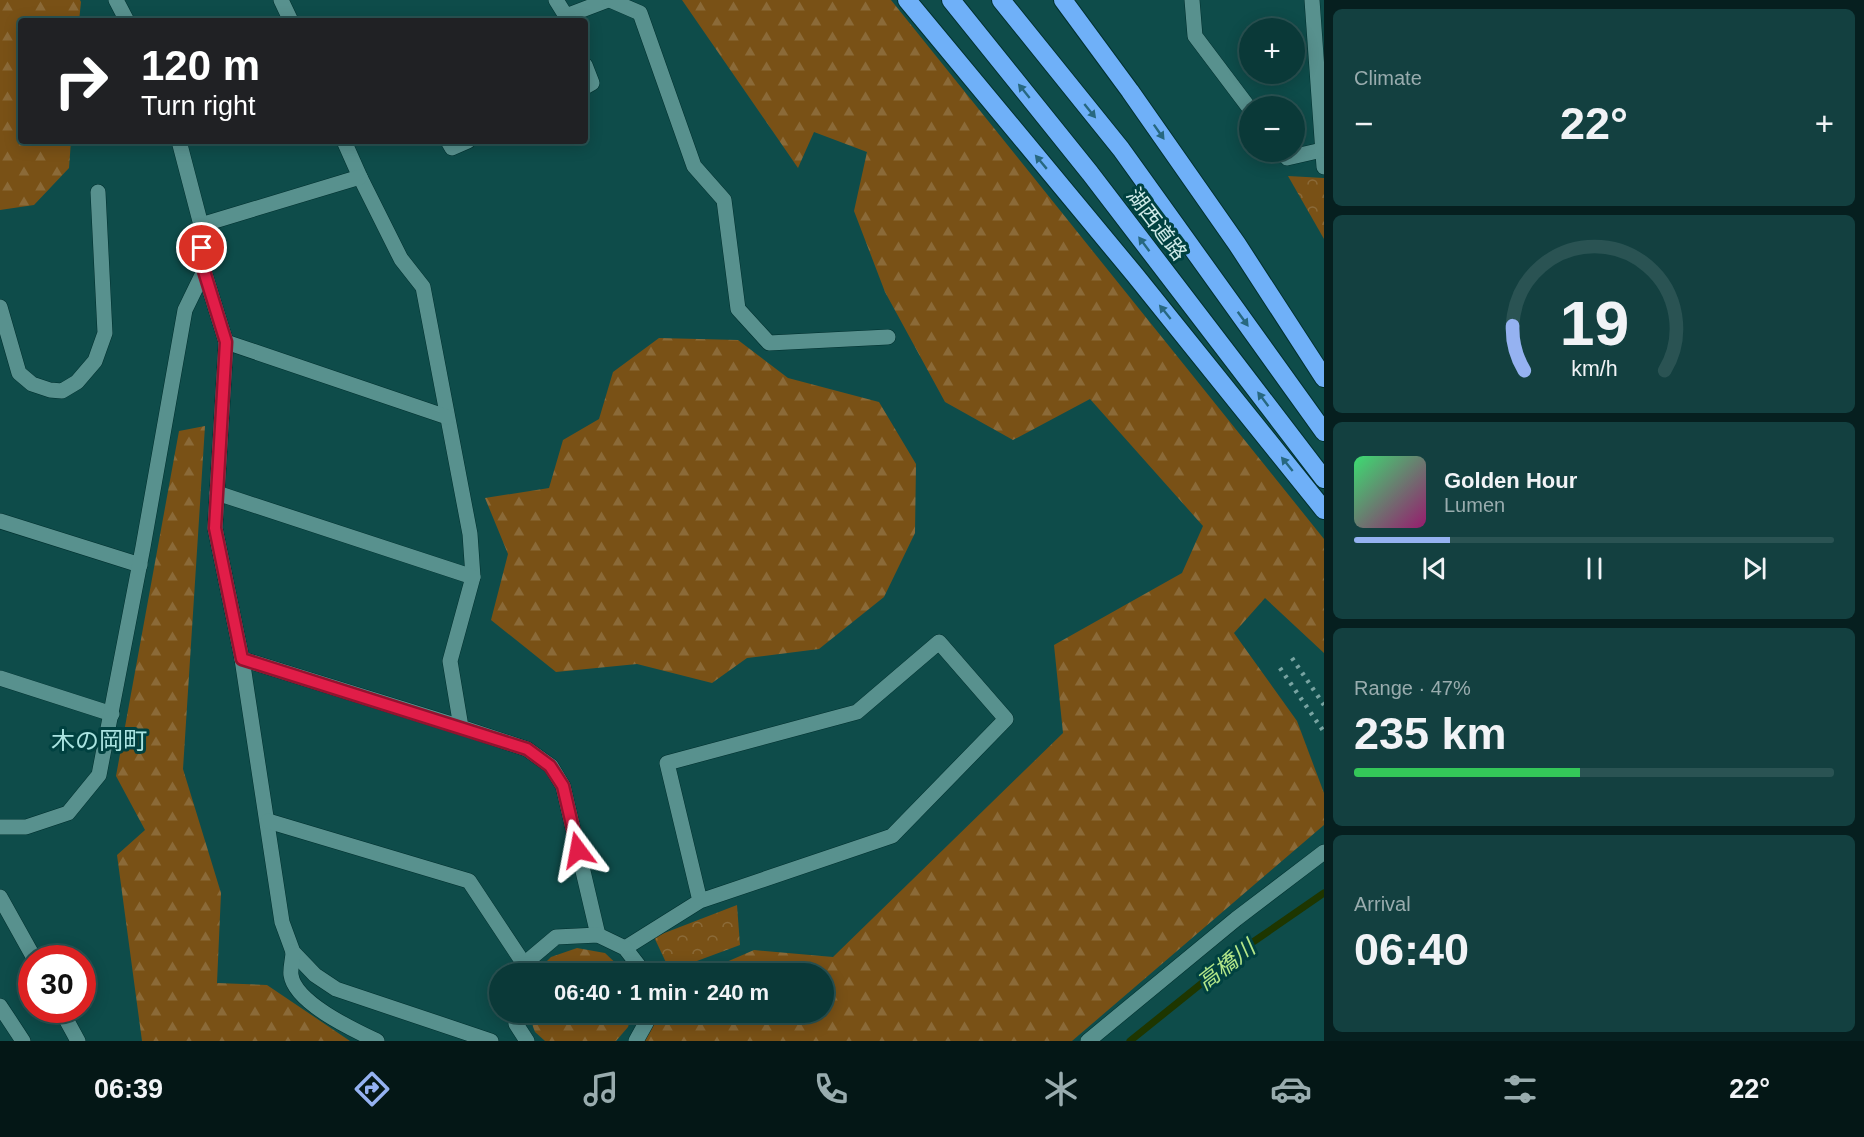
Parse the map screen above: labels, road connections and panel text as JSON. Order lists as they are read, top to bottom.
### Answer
{
  "streets": {
    "highway": ["湖西道路"]
  },
  "districts": ["木の岡町"],
  "water": ["高橋川"],
  "page": {
    "tile": [
      "Climate",
      ["Range · 47%", "235 km"],
      ["Arrival", "06:40"]
    ],
    "map_buttons": ["+", "−"],
    "turn": ["120 m", "Turn right"],
    "heat": ["−", "22°", "+"],
    "song": ["Golden Hour", "Lumen"],
    "limit": "30",
    "trip": "06:40 · 1 min · 240 m",
    "tabs": ["06:39", "22°"],
    "gauge": ["19", "km/h"]
  }
}
